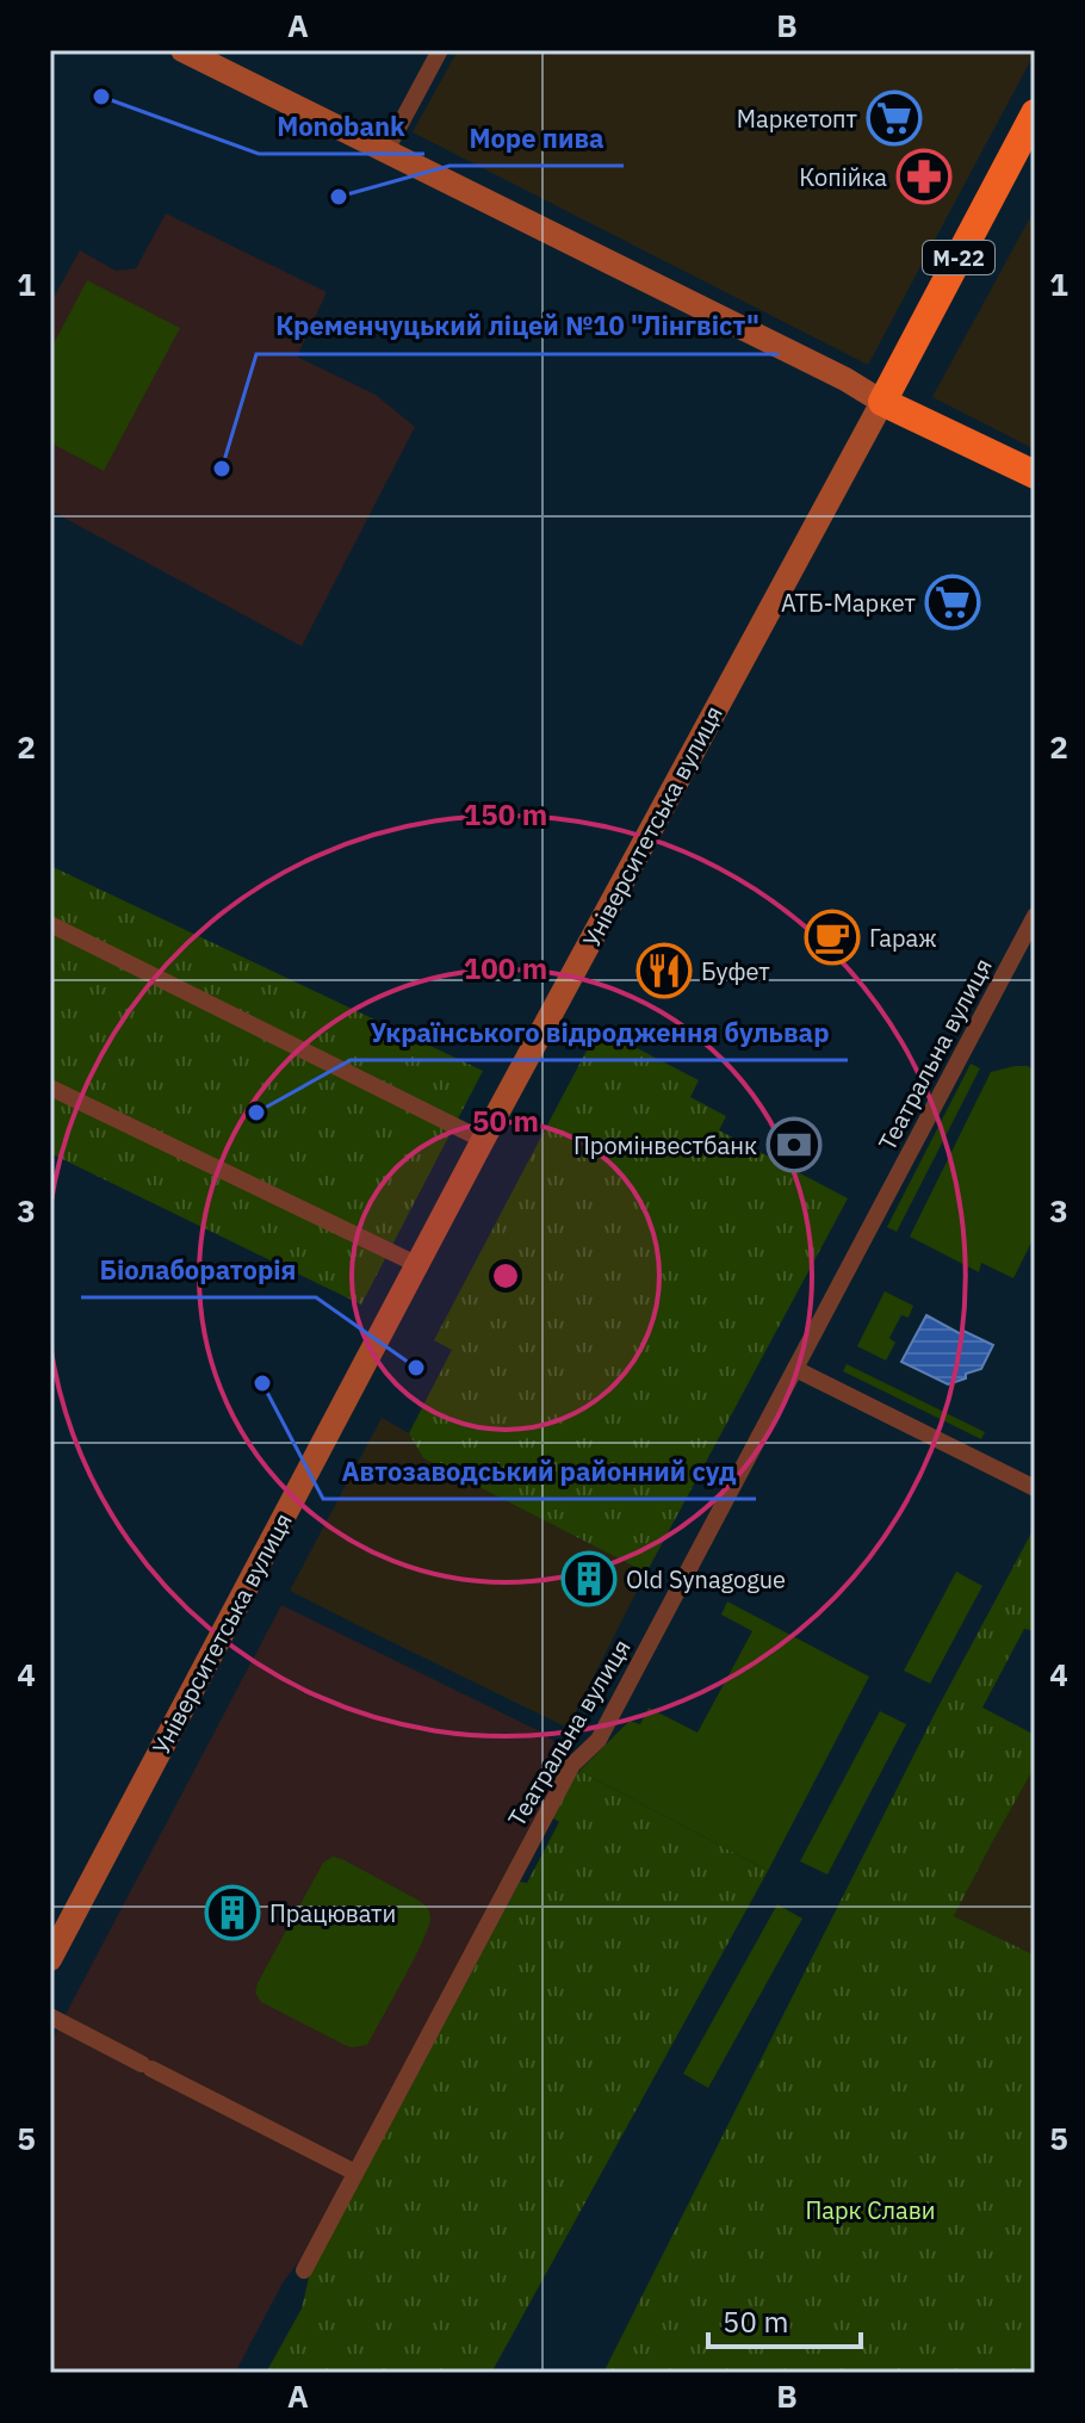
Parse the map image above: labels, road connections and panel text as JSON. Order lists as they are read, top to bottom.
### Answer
{
  "streets": {
    "highway": ["М-22"],
    "main road": ["Університетська вулиця"],
    "street": ["Театральна вулиця"]
  },
  "crossings": [
    ["М-22", "Університетська вулиця"]
  ],
  "parks": ["Парк Слави"],
  "places": {
    "other": [
      "Monobank",
      "Море пива",
      "Кременчуцький ліцей №10 \"Лінгвіст\"",
      "Українського відродження бульвар",
      "Біолабораторія",
      "Автозаводський районний суд"
    ],
    "supermarket": ["Маркетопт", "АТБ-Маркет"],
    "pharmacy": ["Копійка"],
    "cafe": ["Гараж"],
    "restaurant": ["Буфет"],
    "bank": ["Промінвестбанк"],
    "building": ["Old Synagogue", "Працювати"]
  },
  "scale_bar": "50 m",
  "grid": {
    "columns": ["A", "B"],
    "rows": [
      "1",
      "2",
      "3",
      "4",
      "5"
    ]
  },
  "rings": ["150 m", "100 m", "50 m"]
}
